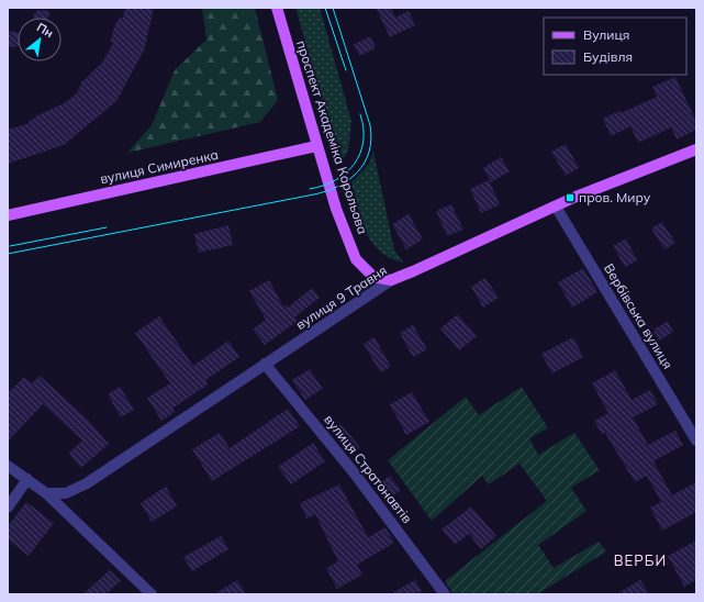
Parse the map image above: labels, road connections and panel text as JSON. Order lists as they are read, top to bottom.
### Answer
{
  "streets": {
    "main road": ["проспект Академіка Корольова", "вулиця Симиренка", "вулиця 9 Травня"],
    "street": ["Вербівська вулиця", "вулиця Стратонавтів"]
  },
  "crossings": [
    ["проспект Академіка Корольова", "вулиця Симиренка"],
    ["проспект Академіка Корольова", "вулиця 9 Травня"],
    ["вулиця 9 Травня", "Вербівська вулиця"],
    ["вулиця 9 Травня", "вулиця Стратонавтів"]
  ],
  "districts": ["ВЕРБИ"],
  "places": {
    "transit": ["пров. Миру"]
  },
  "legend": ["Вулиця", "Будівля"],
  "north": "top right"
}
